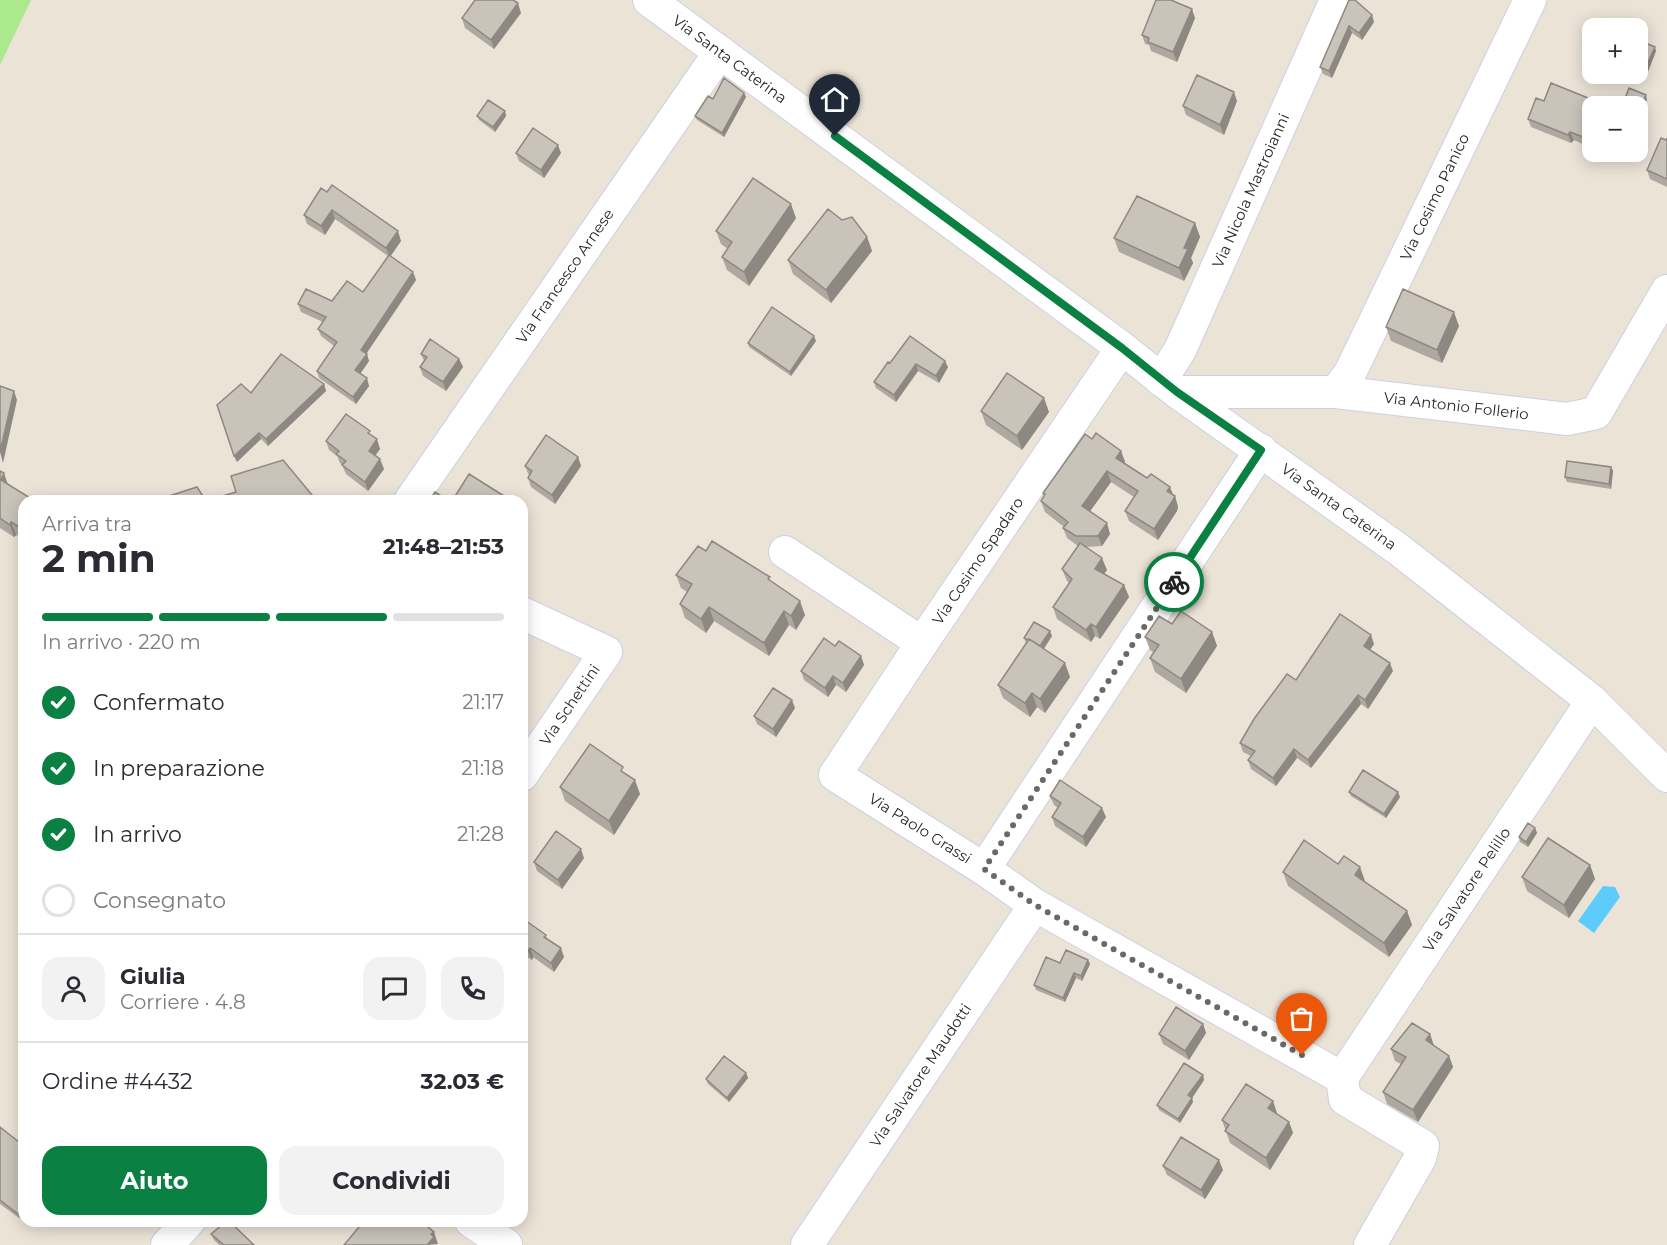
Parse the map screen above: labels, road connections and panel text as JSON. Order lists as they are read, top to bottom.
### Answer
{
  "streets": {
    "street": [
      "Via Santa Caterina",
      "Via Nicola Mastroianni",
      "Via Cosimo Panico",
      "Via Francesco Arnese",
      "Via Antonio Follerio",
      "Via Cosimo Spadaro",
      "Via Schettini",
      "Via Paolo Grassi",
      "Via Salvatore Pelillo",
      "Via Salvatore Maudotti"
    ]
  },
  "crossings": [
    ["Via Santa Caterina", "Via Nicola Mastroianni"],
    ["Via Santa Caterina", "Via Francesco Arnese"],
    ["Via Santa Caterina", "Via Antonio Follerio"],
    ["Via Santa Caterina", "Via Cosimo Spadaro"],
    ["Via Santa Caterina", "Via Salvatore Pelillo"],
    ["Via Nicola Mastroianni", "Via Antonio Follerio"],
    ["Via Cosimo Panico", "Via Antonio Follerio"],
    ["Via Cosimo Spadaro", "Via Paolo Grassi"],
    ["Via Paolo Grassi", "Via Salvatore Pelillo"],
    ["Via Paolo Grassi", "Via Salvatore Maudotti"]
  ],
  "page": {
    "map_buttons": ["+", "−"],
    "heading": ["2 min", "Arriva tra", "21:48–21:53"],
    "panel": [
      "Giulia",
      "Corriere · 4.8",
      "Ordine #4432",
      "32.03 €"
    ],
    "bar": "In arrivo · 220 m",
    "list": [
      ["Confermato", "21:17"],
      ["In preparazione", "21:18"],
      ["In arrivo", "21:28"],
      "Consegnato"
    ],
    "buttons": ["Aiuto", "Condividi"]
  }
}
